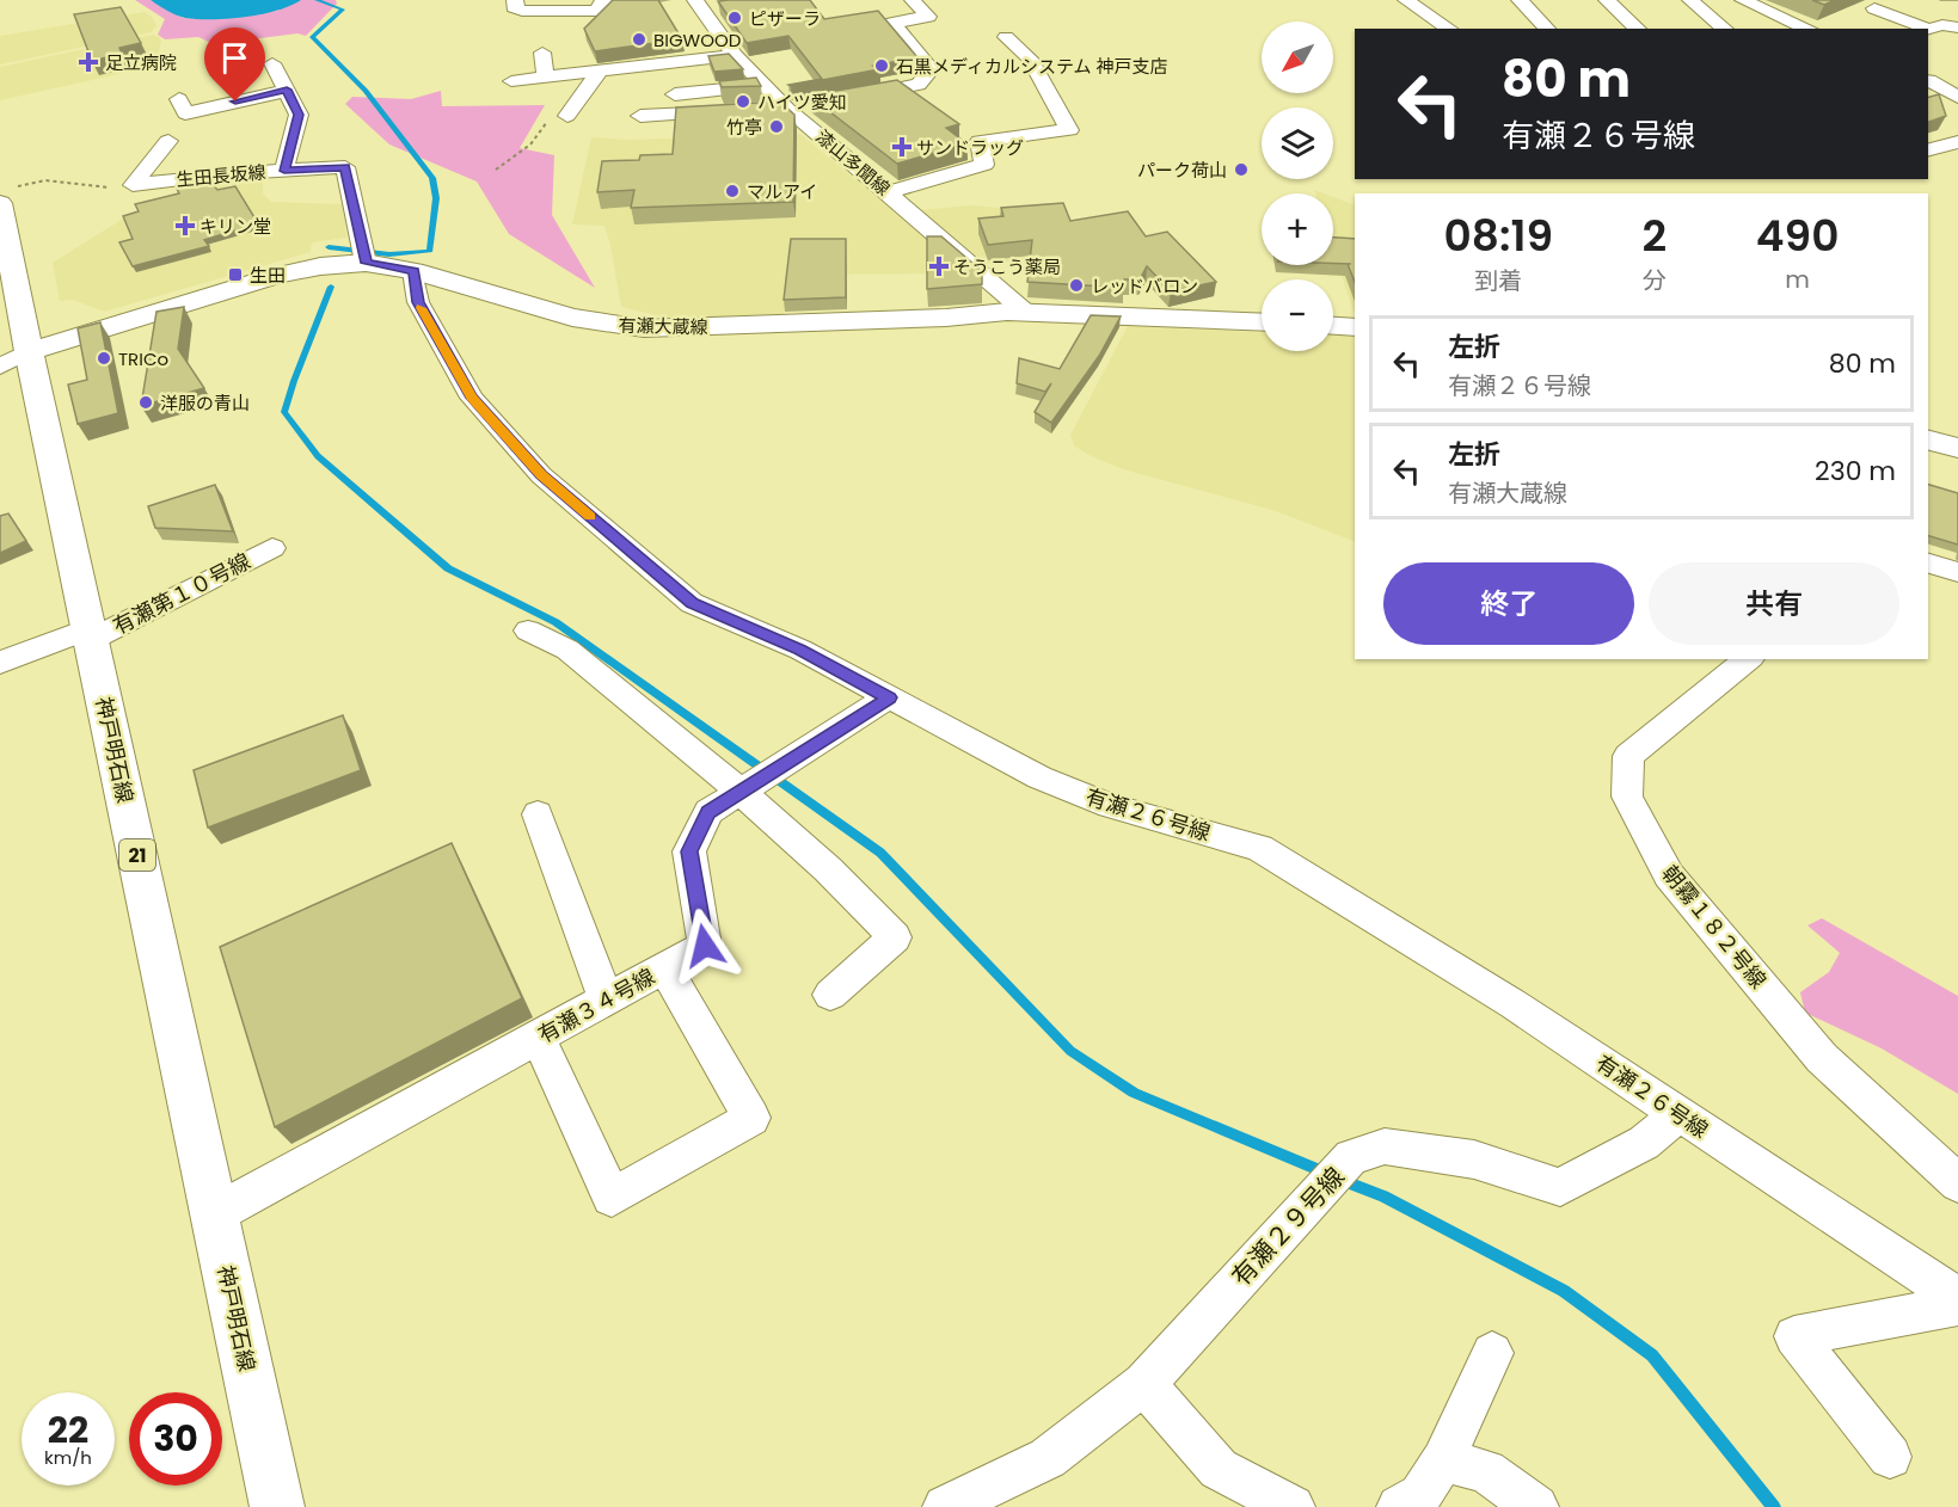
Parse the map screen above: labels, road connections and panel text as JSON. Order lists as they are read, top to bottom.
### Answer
{
  "streets": {
    "main road": ["有瀬大蔵線", "神戸明石線", "21"],
    "street": [
      "漆山多聞線",
      "生田長坂線",
      "有瀬第１０号線",
      "有瀬２６号線",
      "朝霧１８２号線",
      "有瀬３４号線",
      "有瀬２９号線"
    ]
  },
  "crossings": [
    ["漆山多聞線", "有瀬大蔵線"],
    ["生田長坂線", "有瀬大蔵線"],
    ["有瀬大蔵線", "神戸明石線"],
    ["有瀬大蔵線", "有瀬２６号線"],
    ["有瀬第１０号線", "神戸明石線"],
    ["神戸明石線", "有瀬３４号線"],
    ["有瀬２６号線", "有瀬３４号線"],
    ["有瀬２６号線", "有瀬２９号線"]
  ],
  "places": {
    "other": [
      "ピザーラ",
      "BIGWOOD",
      "石黒メディカルシステム 神戸支店",
      "ハイツ愛知",
      "竹亭",
      "パーク荷山",
      "マルアイ",
      "レッドバロン",
      "TRICo",
      "洋服の青山"
    ],
    "health": [
      "足立病院",
      "サンドラッグ",
      "キリン堂",
      "そうこう薬局"
    ],
    "transit": ["生田"]
  },
  "north": "bottom left",
  "page": {
    "map_buttons": ["+", "−"],
    "turn": ["80 m", "有瀬２６号線"],
    "eta": [
      "08:19",
      "到着",
      "2",
      "分",
      "490",
      "m"
    ],
    "list": [
      {
        "name": "左折",
        "note": "有瀬２６号線",
        "value": "80 m"
      },
      {
        "name": "左折",
        "note": "有瀬大蔵線",
        "value": "230 m"
      }
    ],
    "buttons": ["終了", "共有"],
    "speed": "22 km/h",
    "limit": "30"
  }
}
